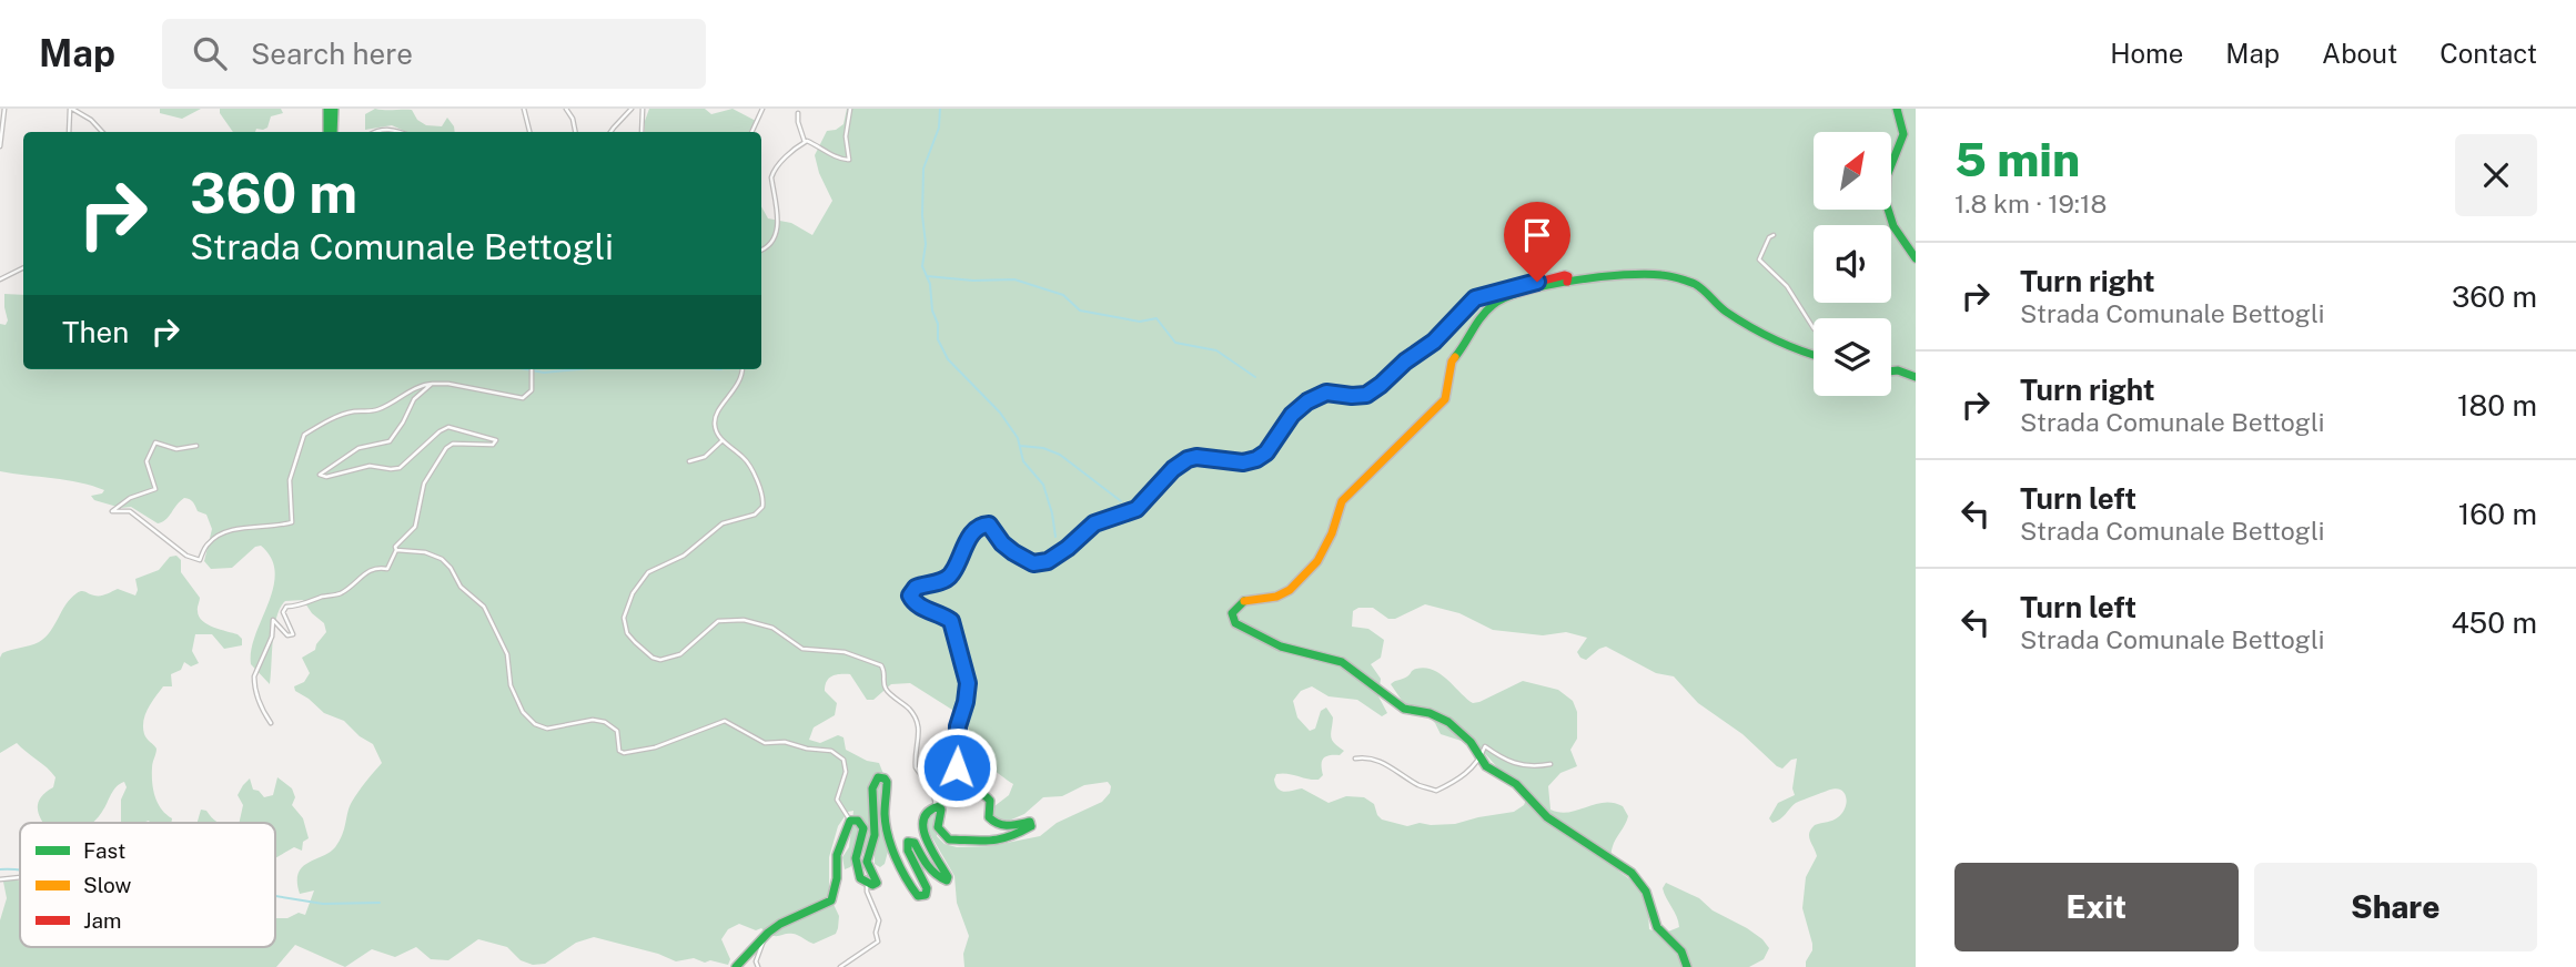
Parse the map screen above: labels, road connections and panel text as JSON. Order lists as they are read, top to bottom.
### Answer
{
  "legend": ["Fast", "Slow", "Jam"],
  "north": "top right",
  "page": {
    "header": "Map",
    "search": "Search here",
    "nav": [
      "Home",
      "Map",
      "About",
      "Contact"
    ],
    "heading": ["5 min", "1.8 km · 19:18"],
    "turn": ["360 m", "Strada Comunale Bettogli"],
    "list": [
      {
        "name": "Turn right",
        "note": "Strada Comunale Bettogli",
        "value": "360 m"
      },
      {
        "name": "Turn right",
        "note": "Strada Comunale Bettogli",
        "value": "180 m"
      },
      {
        "name": "Turn left",
        "note": "Strada Comunale Bettogli",
        "value": "160 m"
      },
      {
        "name": "Turn left",
        "note": "Strada Comunale Bettogli",
        "value": "450 m"
      }
    ],
    "then": "Then",
    "buttons": ["Exit", "Share"]
  }
}
